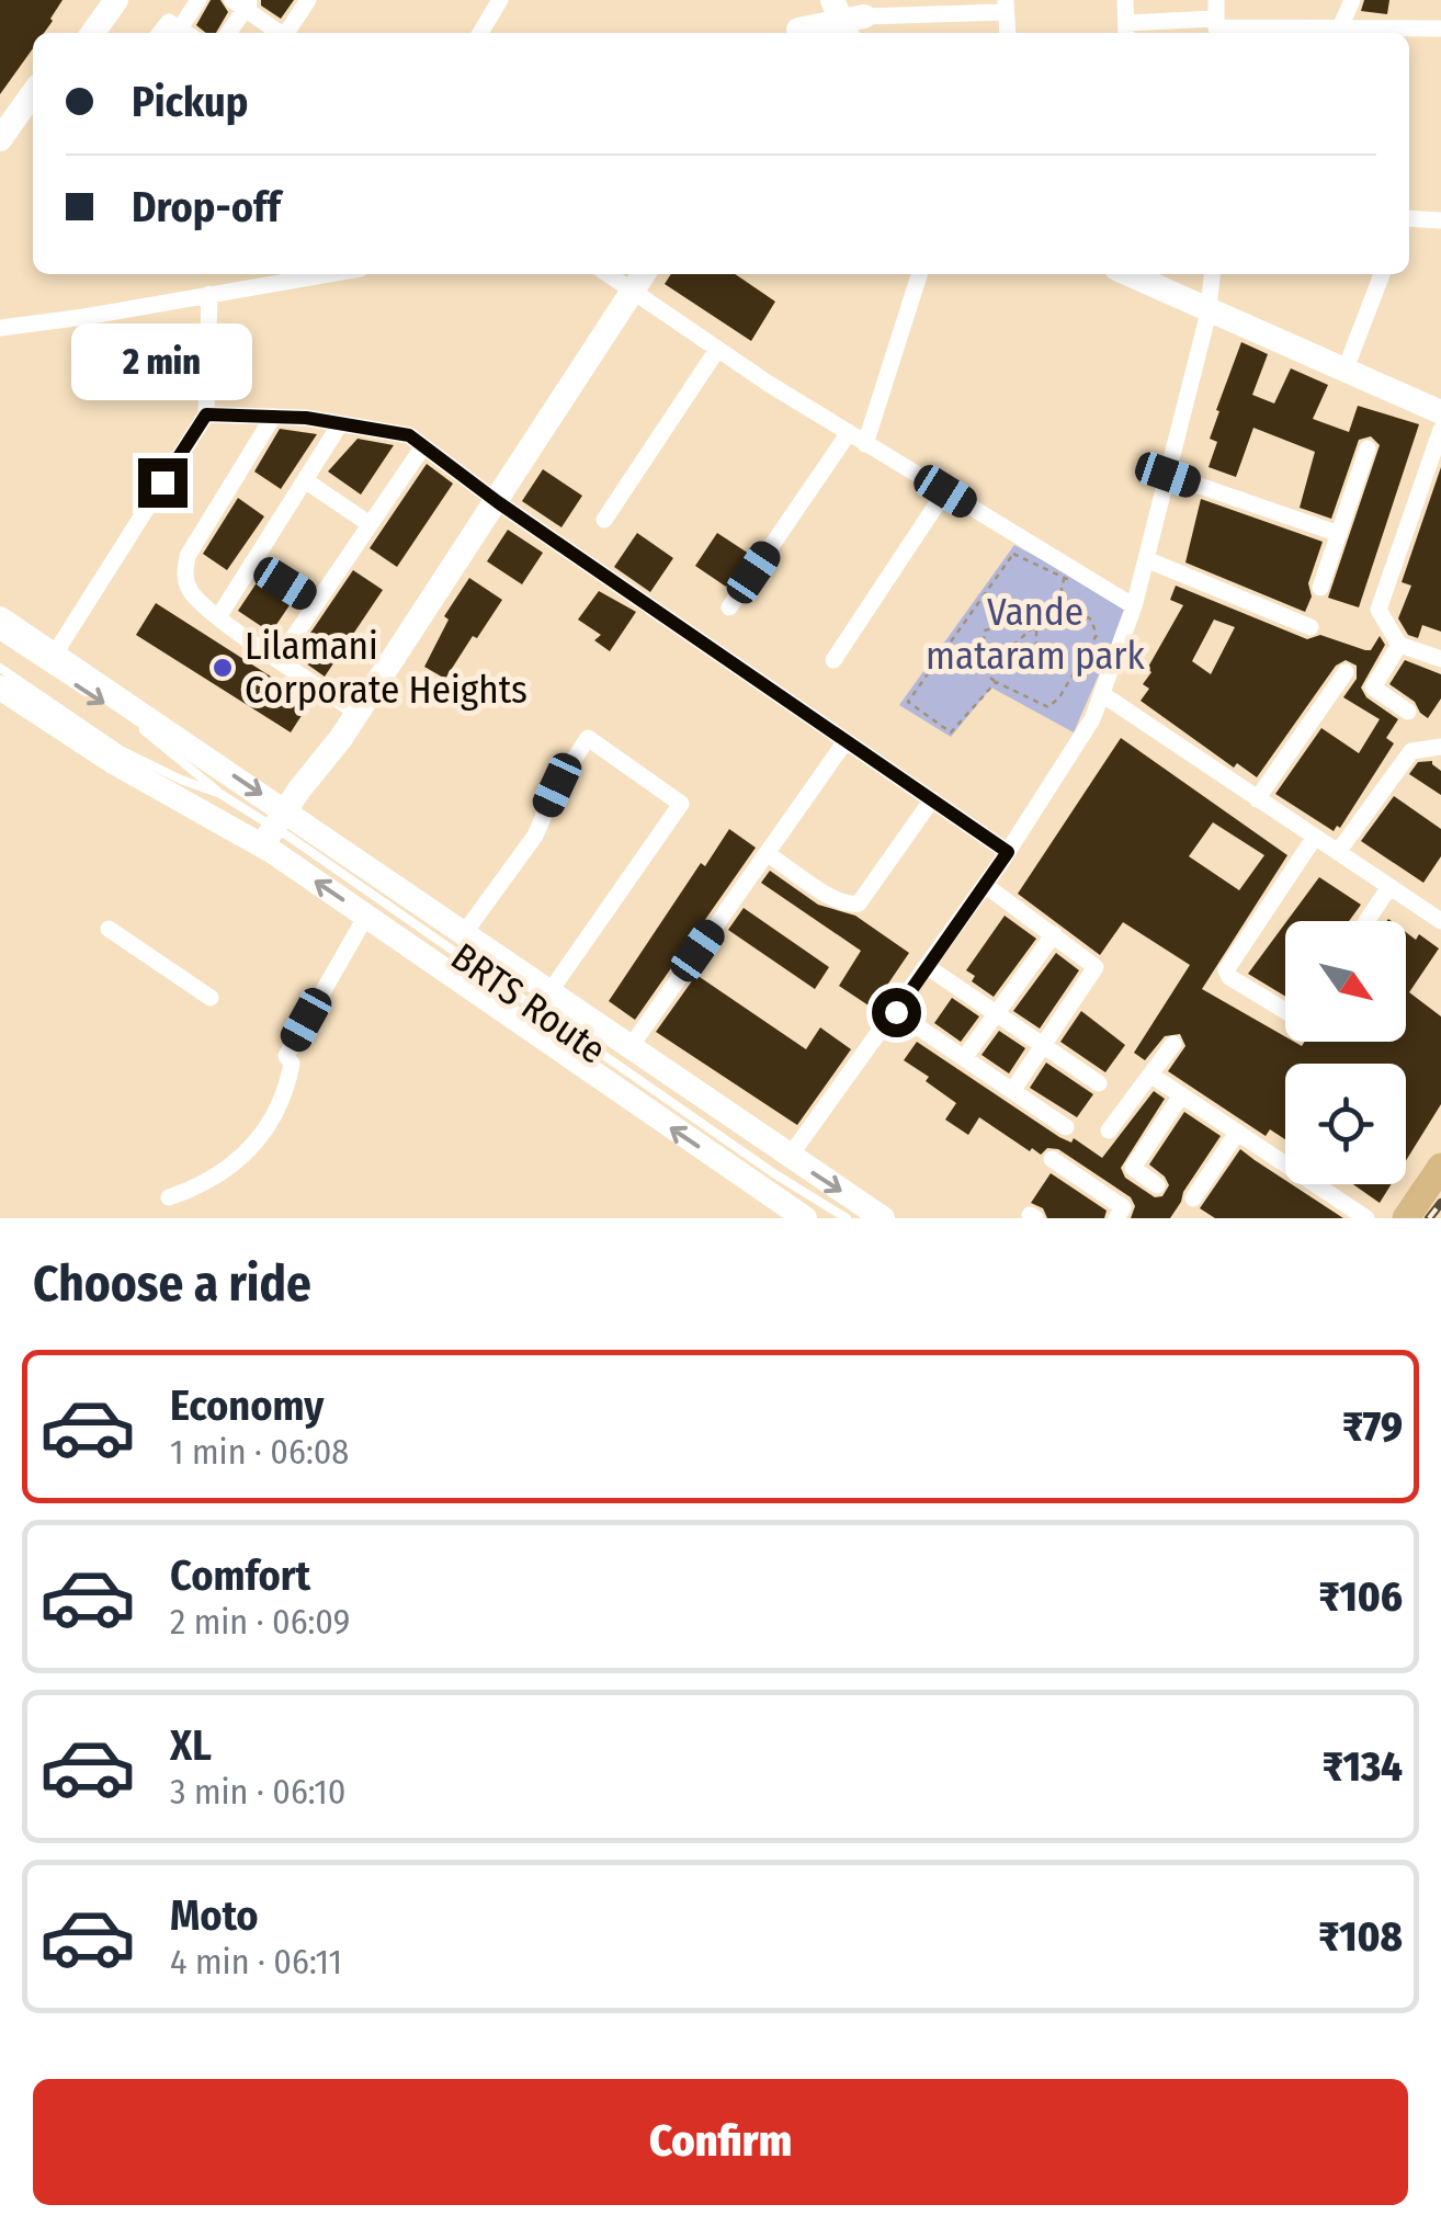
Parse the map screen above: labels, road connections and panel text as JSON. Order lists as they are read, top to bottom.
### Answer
{
  "streets": {
    "lane": ["BRTS Route"]
  },
  "parks": ["Vande mataram park"],
  "places": ["Lilamani Corporate Heights"],
  "north": "bottom right",
  "page": {
    "banner": ["Pickup", "Drop-off"],
    "bubble": "2 min",
    "heading": "Choose a ride",
    "list": [
      {
        "name": "Economy",
        "note": "1 min · 06:08",
        "value": "₹79"
      },
      {
        "name": "Comfort",
        "note": "2 min · 06:09",
        "value": "₹106"
      },
      {
        "name": "XL",
        "note": "3 min · 06:10",
        "value": "₹134"
      },
      {
        "name": "Moto",
        "note": "4 min · 06:11",
        "value": "₹108"
      }
    ],
    "buttons": "Confirm"
  }
}
